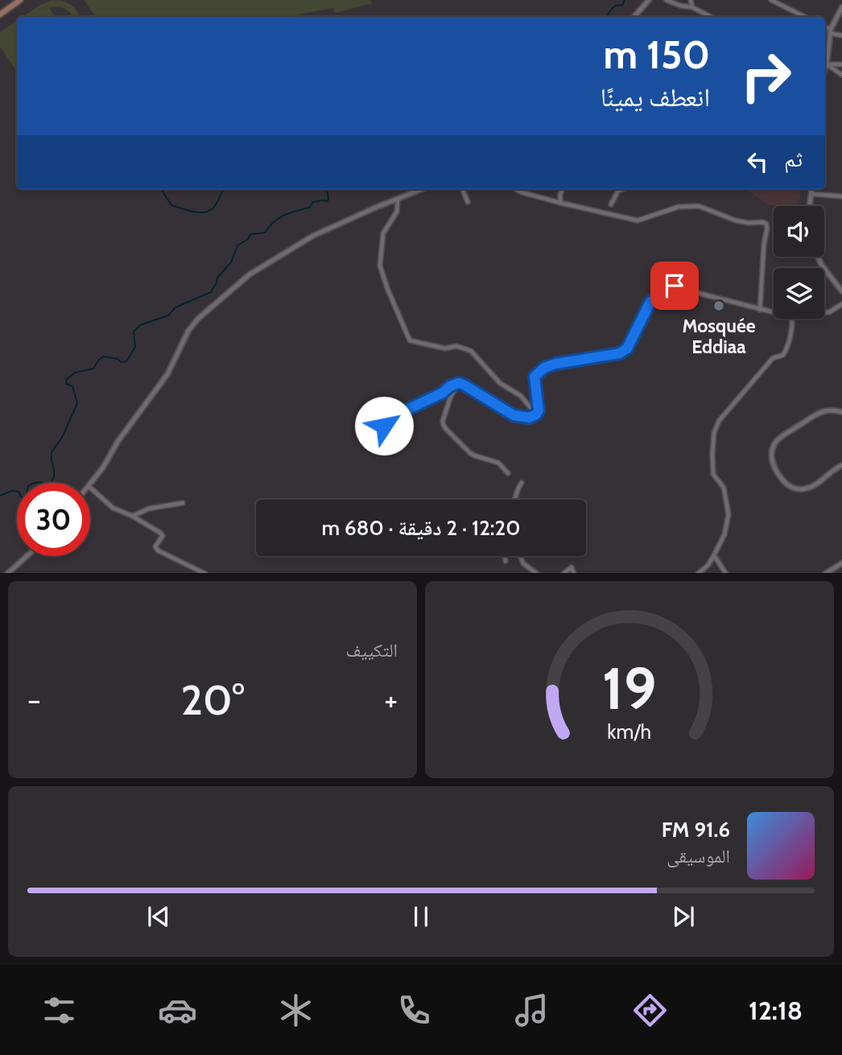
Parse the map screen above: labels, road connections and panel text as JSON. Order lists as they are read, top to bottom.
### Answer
{
  "places": ["Mosquée Eddiaa"],
  "page": {
    "turn": ["150 m", "انعطف يمينًا"],
    "then": "ثم",
    "limit": "30",
    "trip": "12:20 · 2 دقيقة · 680 m",
    "tile": "التكييف",
    "heat": ["−", "20°", "+"],
    "song": ["91.6 FM", "الموسيقى"],
    "tabs": "12:18",
    "gauge": ["19", "km/h"]
  }
}
